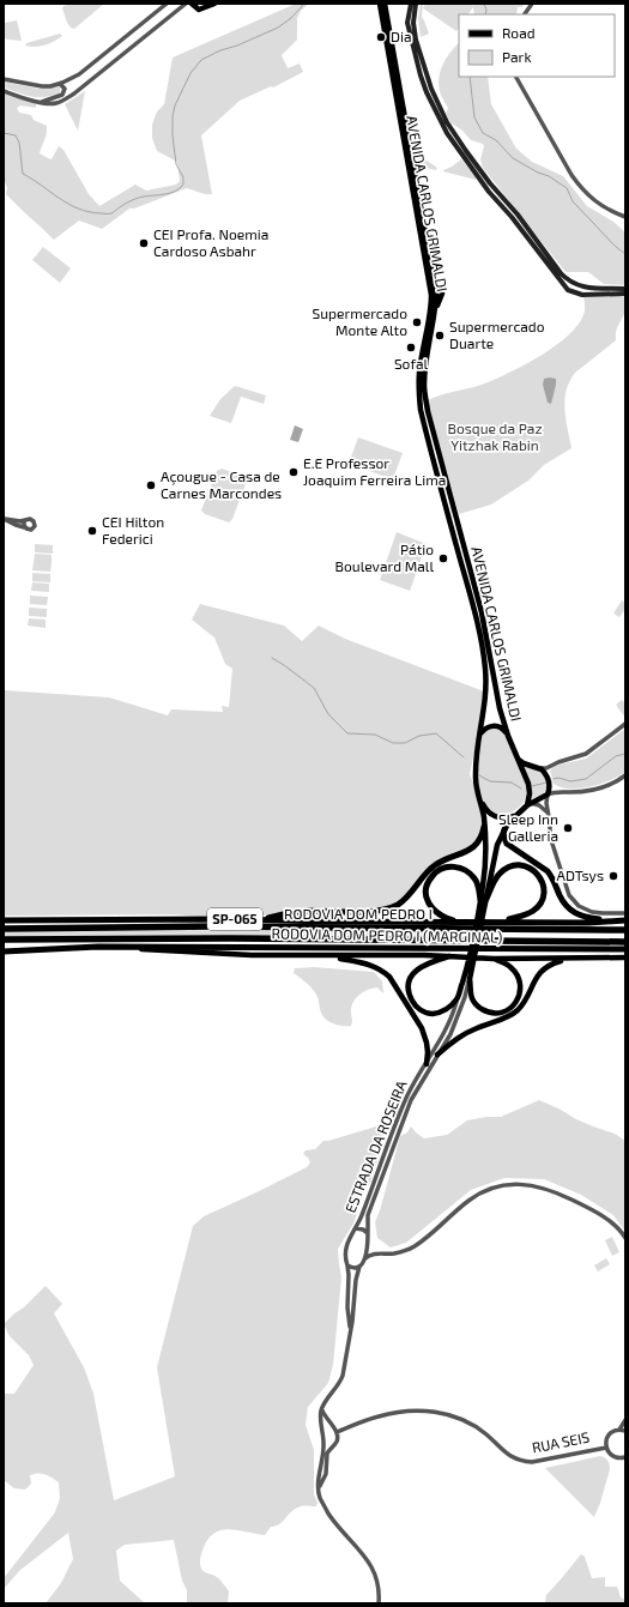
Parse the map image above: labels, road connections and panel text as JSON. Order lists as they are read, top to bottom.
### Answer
{
  "streets": {
    "highway": ["RODOVIA DOM PEDRO I", "SP-065", "RODOVIA DOM PEDRO I (MARGINAL)"],
    "main road": ["AVENIDA CARLOS GRIMALDI"],
    "street": ["ESTRADA DA ROSEIRA", "RUA SEIS"]
  },
  "crossings": [
    ["AVENIDA CARLOS GRIMALDI", "ESTRADA DA ROSEIRA"],
    ["RODOVIA DOM PEDRO I", "RODOVIA DOM PEDRO I (MARGINAL)"]
  ],
  "parks": ["Bosque da Paz Yitzhak Rabin"],
  "places": [
    "Dia",
    "CEI Profa. Noemia Cardoso Asbahr",
    "Supermercado Monte Alto",
    "Supermercado Duarte",
    "Sofal",
    "E.E Professor Joaquim Ferreira Lima",
    "Açougue - Casa de Carnes Marcondes",
    "CEI Hilton Federici",
    "Pátio Boulevard Mall",
    "Sleep Inn Galleria",
    "ADTsys"
  ],
  "legend": ["Road", "Park"]
}
